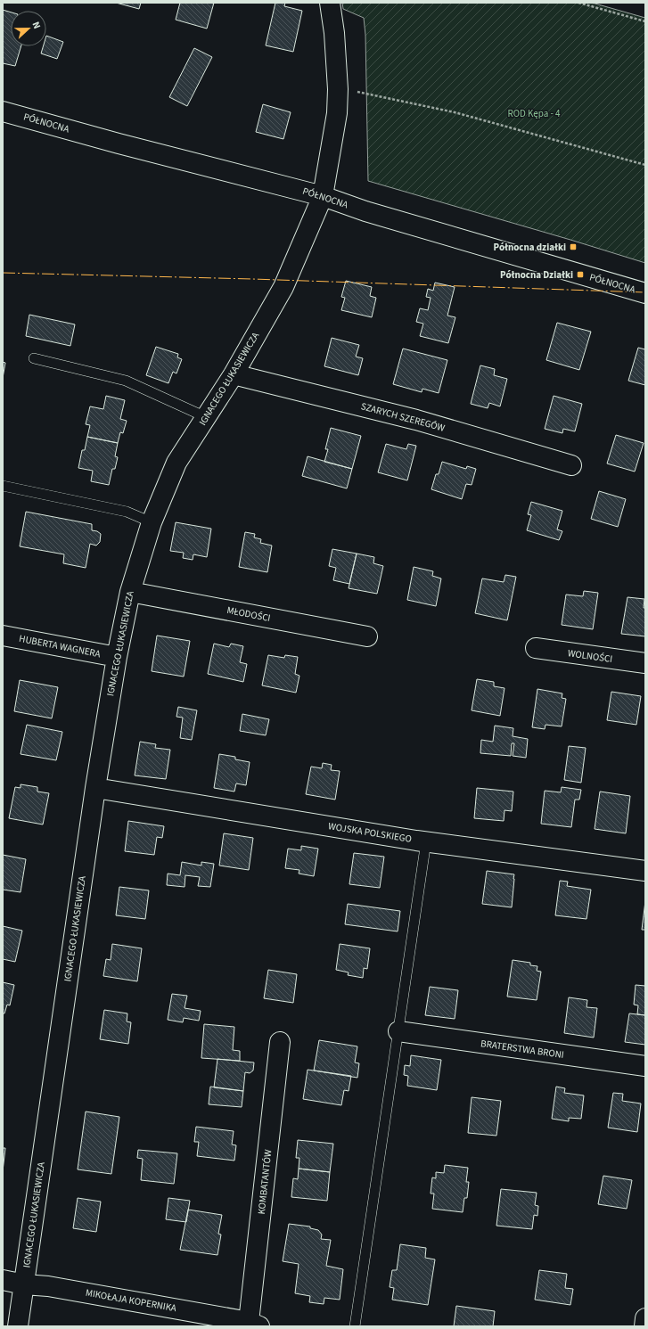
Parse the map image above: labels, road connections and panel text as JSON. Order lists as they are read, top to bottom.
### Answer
{
  "streets": {
    "street": [
      "PÓŁNOCNA",
      "IGNACEGO ŁUKASIEWICZA",
      "SZARYCH SZEREGÓW",
      "MŁODOŚCI",
      "HUBERTA WAGNERA",
      "WOLNOŚCI",
      "WOJSKA POLSKIEGO",
      "BRATERSTWA BRONI",
      "KOMBATANTÓW",
      "MIKOŁAJA KOPERNIKA"
    ]
  },
  "crossings": [
    ["PÓŁNOCNA", "IGNACEGO ŁUKASIEWICZA"],
    ["IGNACEGO ŁUKASIEWICZA", "SZARYCH SZEREGÓW"],
    ["IGNACEGO ŁUKASIEWICZA", "MŁODOŚCI"],
    ["IGNACEGO ŁUKASIEWICZA", "HUBERTA WAGNERA"],
    ["IGNACEGO ŁUKASIEWICZA", "WOJSKA POLSKIEGO"],
    ["IGNACEGO ŁUKASIEWICZA", "MIKOŁAJA KOPERNIKA"],
    ["KOMBATANTÓW", "MIKOŁAJA KOPERNIKA"]
  ],
  "parks": ["ROD Kępa - 4"],
  "places": {
    "transit": ["Północna działki", "Północna Działki"]
  },
  "north": "right"
}
